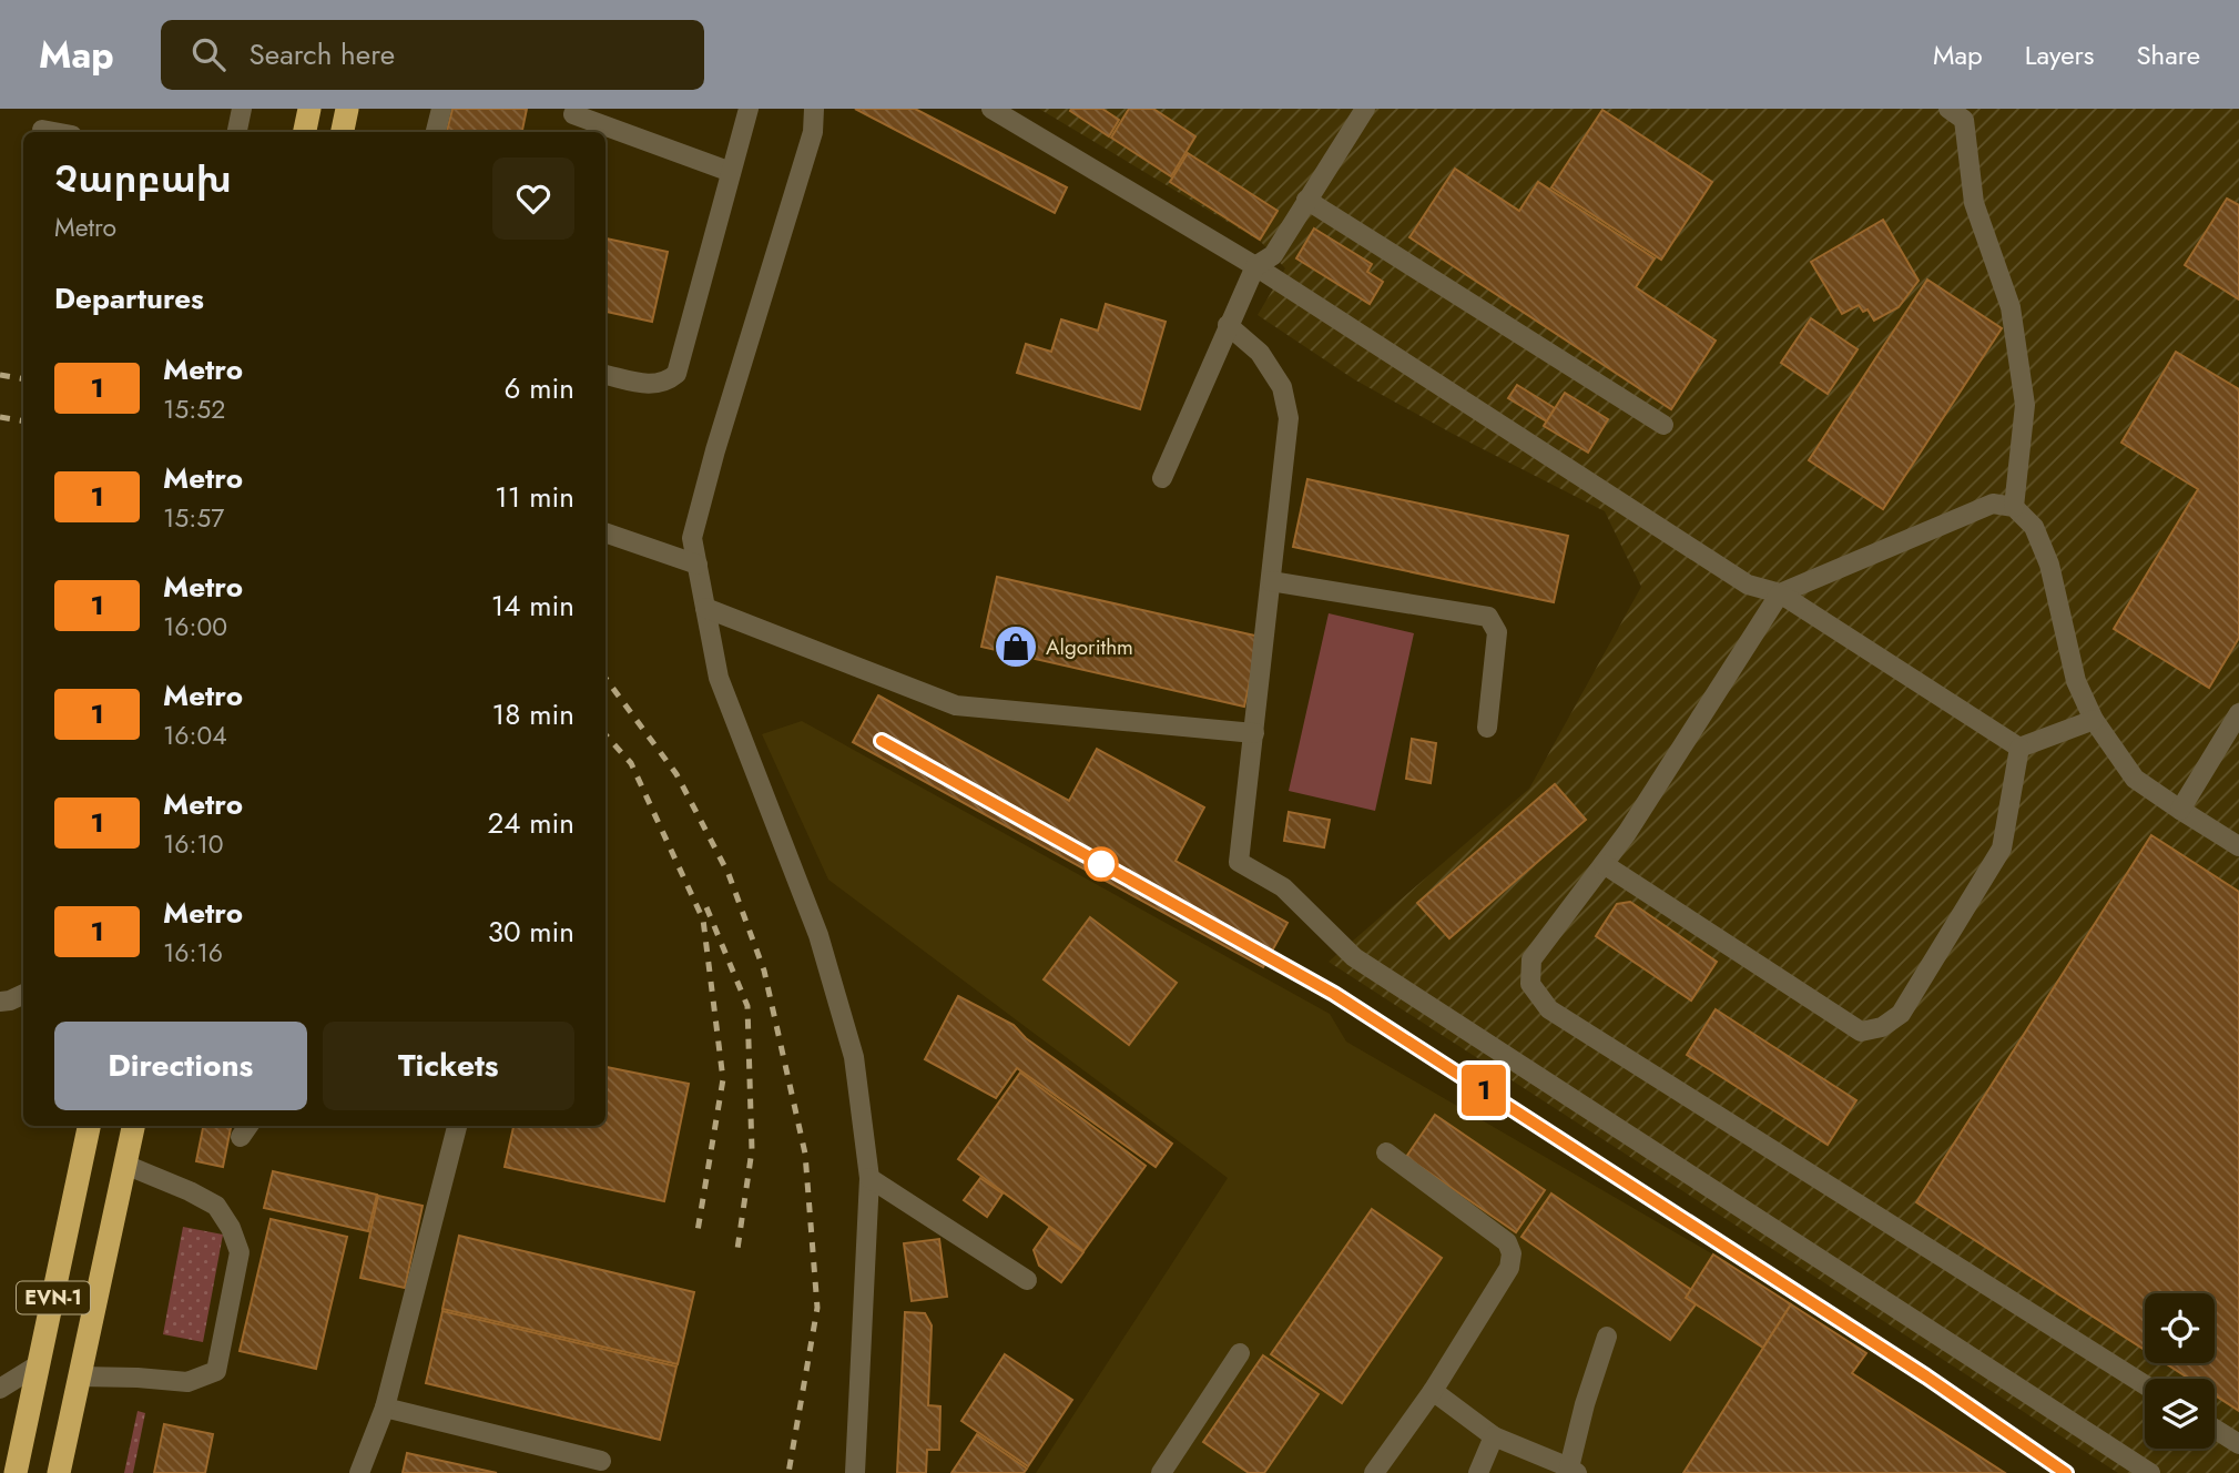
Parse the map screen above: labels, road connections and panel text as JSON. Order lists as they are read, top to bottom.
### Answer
{
  "streets": {
    "highway": ["EVN-1"]
  },
  "places": {
    "shop": ["Algorithm"]
  },
  "lines": ["metro line 1"],
  "page": {
    "header": "Map",
    "search": "Search here",
    "nav": ["Map", "Layers", "Share"],
    "on_map": "1",
    "heading": [
      ["Չարբախ", "Metro"],
      "Departures"
    ],
    "list": [
      {
        "mark": "1",
        "name": "Metro",
        "note": "15:52",
        "value": "6 min"
      },
      {
        "mark": "1",
        "name": "Metro",
        "note": "15:57",
        "value": "11 min"
      },
      {
        "mark": "1",
        "name": "Metro",
        "note": "16:00",
        "value": "14 min"
      },
      {
        "mark": "1",
        "name": "Metro",
        "note": "16:04",
        "value": "18 min"
      },
      {
        "mark": "1",
        "name": "Metro",
        "note": "16:10",
        "value": "24 min"
      },
      {
        "mark": "1",
        "name": "Metro",
        "note": "16:16",
        "value": "30 min"
      }
    ],
    "buttons": ["Directions", "Tickets"]
  }
}
